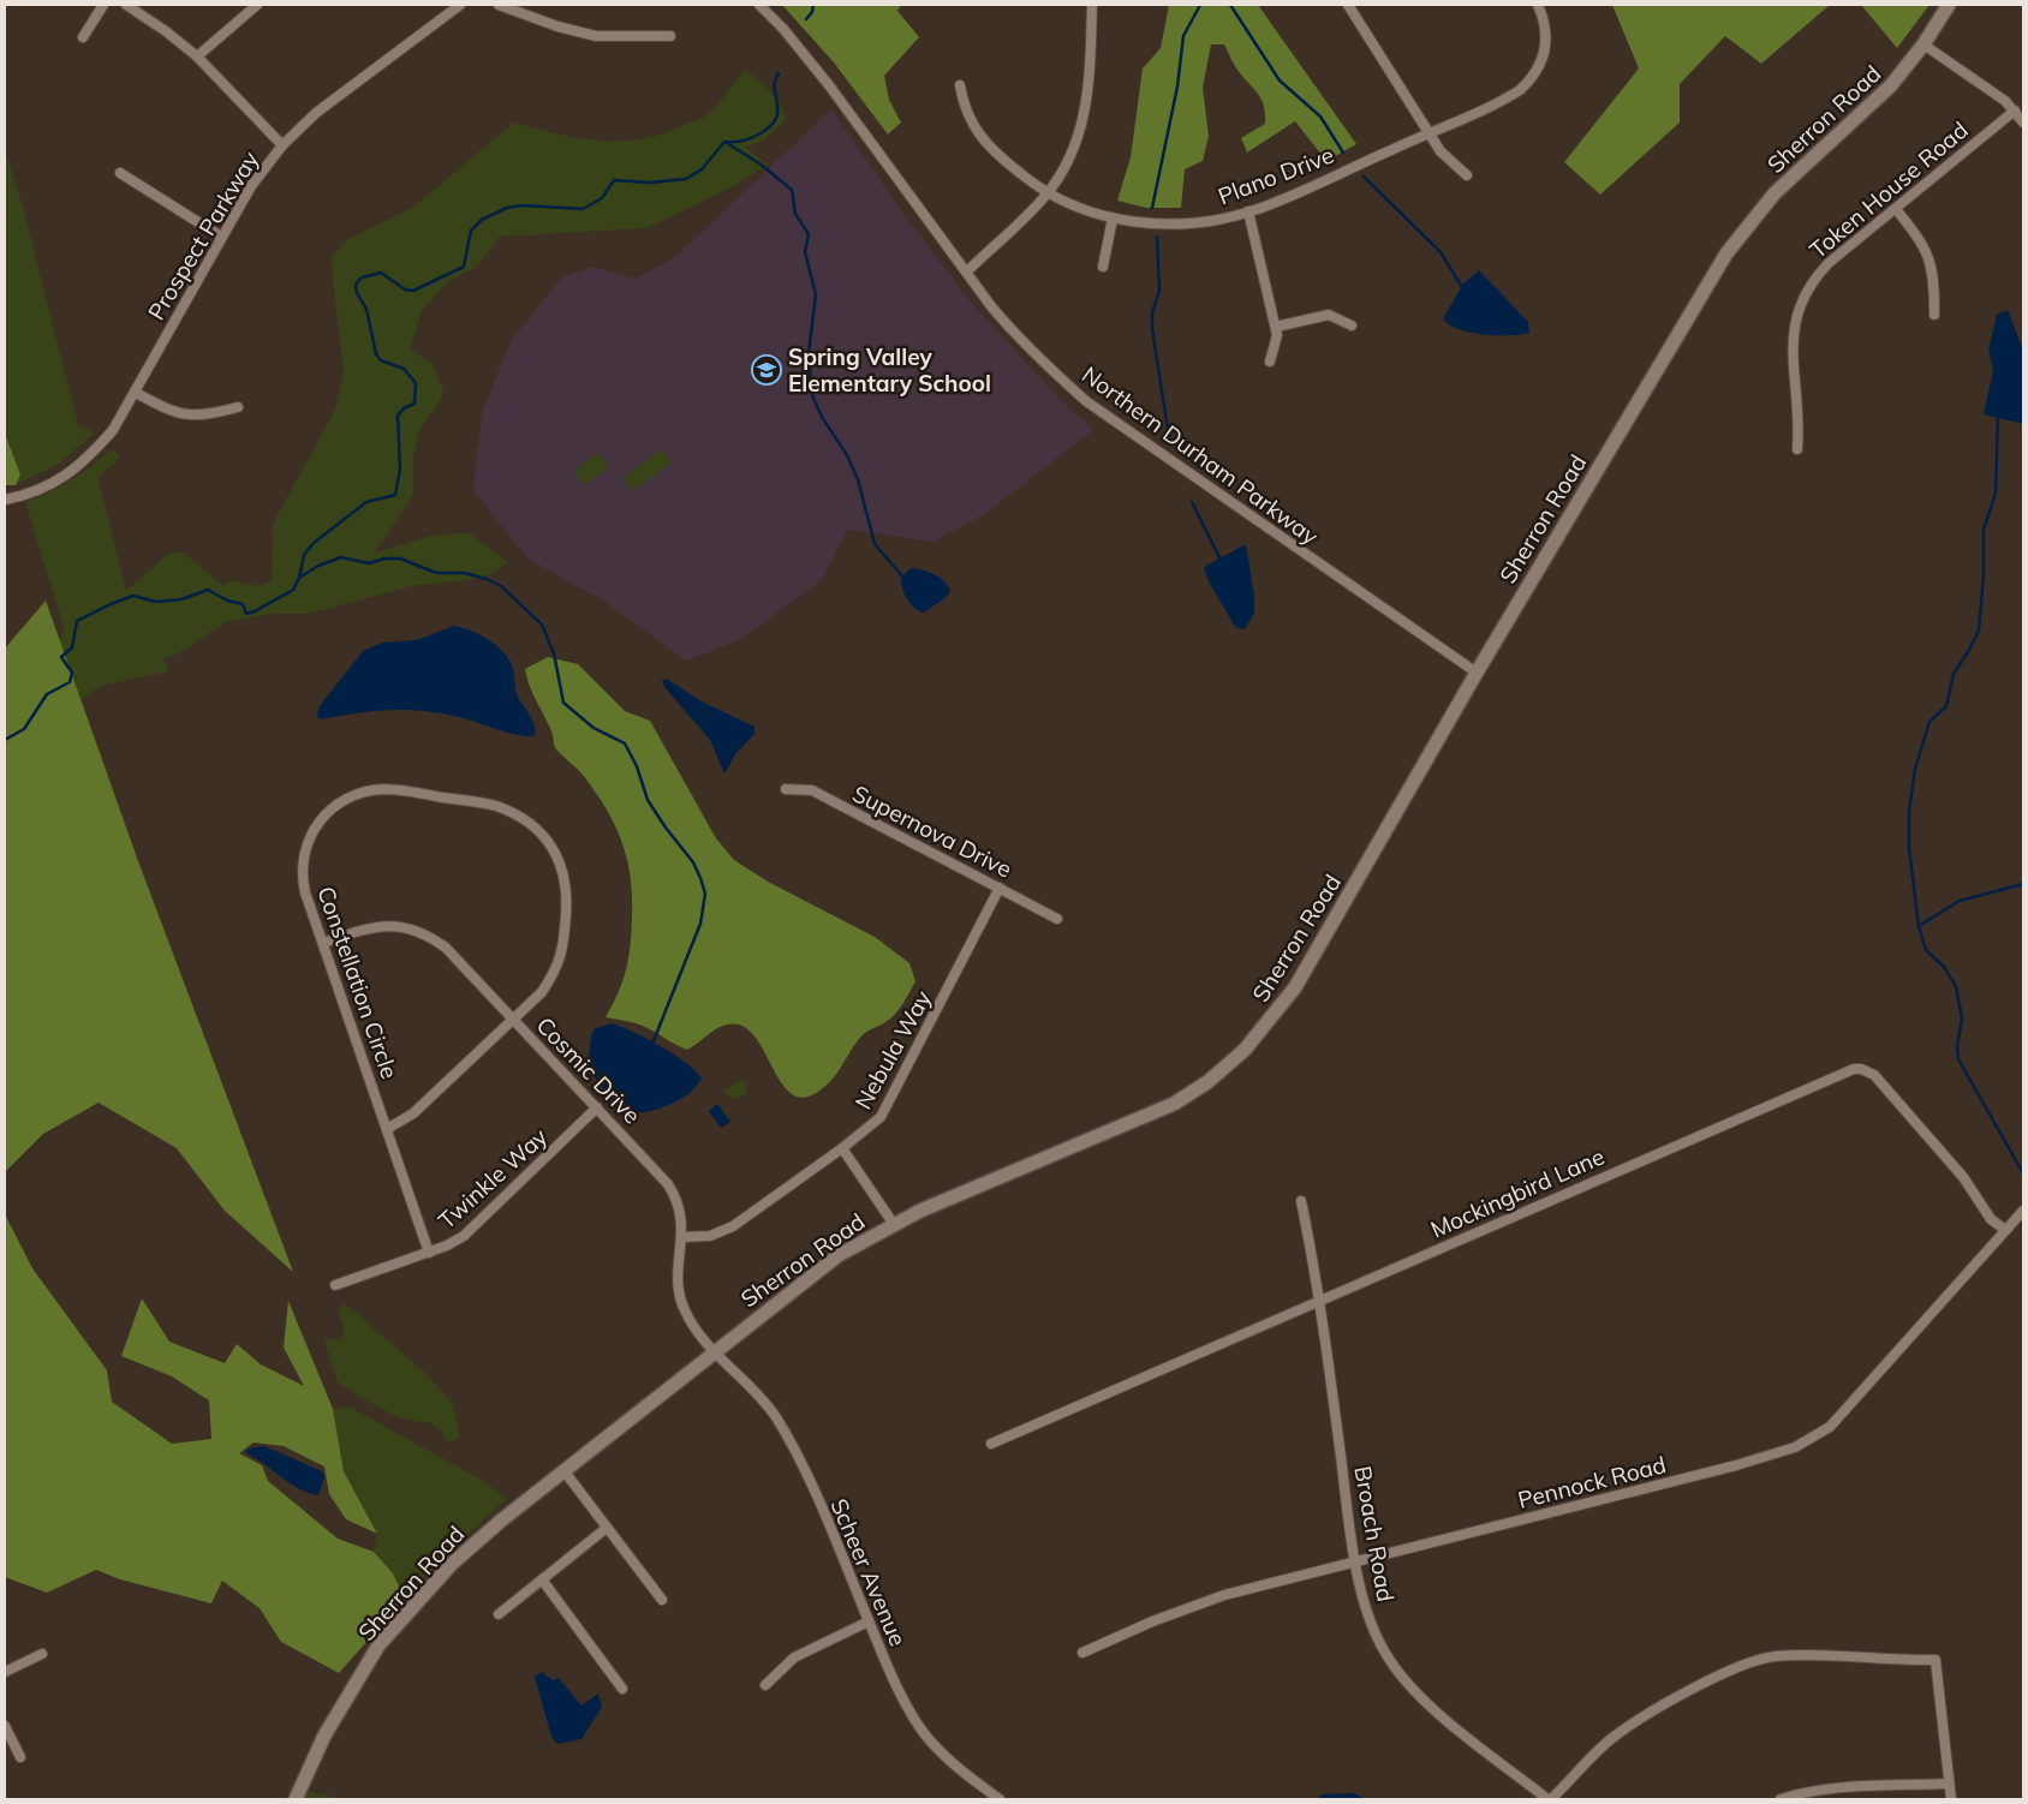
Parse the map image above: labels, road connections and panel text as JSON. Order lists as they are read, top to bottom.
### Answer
{
  "streets": {
    "main road": ["Sherron Road"],
    "street": [
      "Plano Drive",
      "Token House Road",
      "Prospect Parkway",
      "Northern Durham Parkway",
      "Supernova Drive",
      "Constellation Circle",
      "Nebula Way",
      "Cosmic Drive",
      "Twinkle Way",
      "Mockingbird Lane",
      "Pennock Road",
      "Broach Road",
      "Scheer Avenue"
    ]
  },
  "crossings": [
    ["Sherron Road", "Northern Durham Parkway"],
    ["Sherron Road", "Cosmic Drive"],
    ["Sherron Road", "Scheer Avenue"],
    ["Supernova Drive", "Nebula Way"],
    ["Constellation Circle", "Cosmic Drive"],
    ["Constellation Circle", "Twinkle Way"],
    ["Nebula Way", "Cosmic Drive"],
    ["Cosmic Drive", "Twinkle Way"],
    ["Cosmic Drive", "Scheer Avenue"],
    ["Mockingbird Lane", "Pennock Road"],
    ["Mockingbird Lane", "Broach Road"],
    ["Pennock Road", "Broach Road"]
  ],
  "places": {
    "school or university": ["Spring Valley Elementary School"]
  }
}
